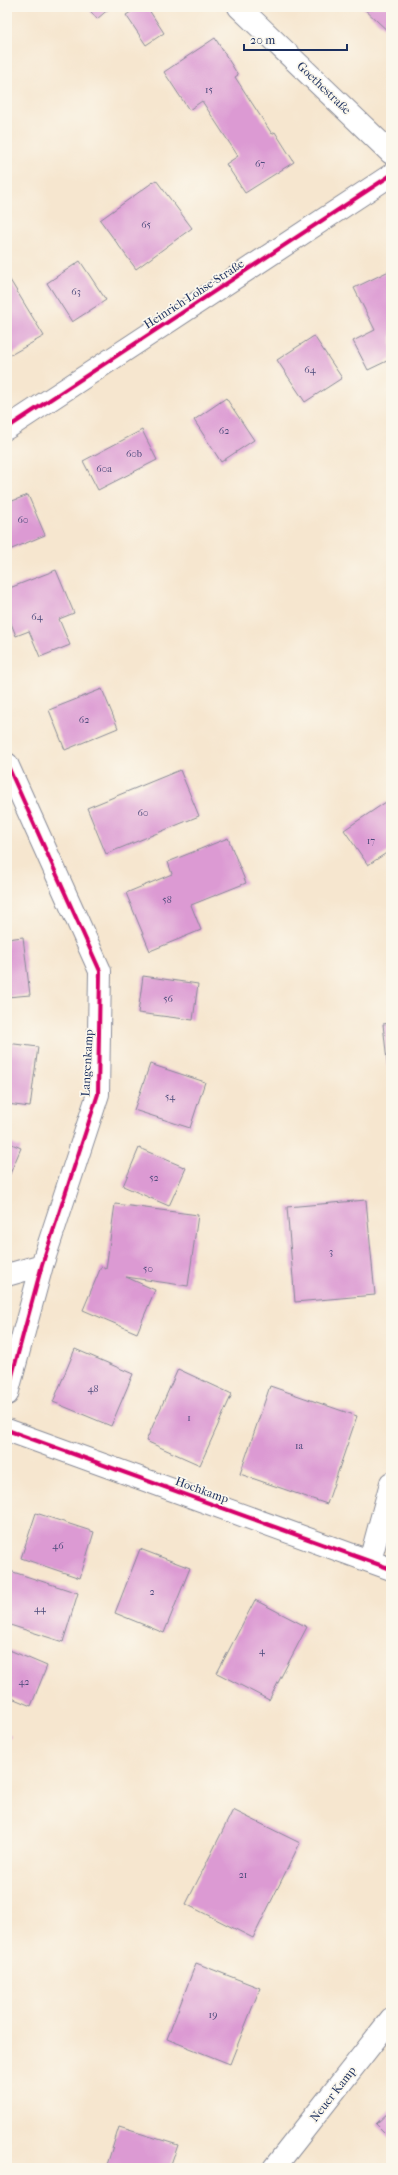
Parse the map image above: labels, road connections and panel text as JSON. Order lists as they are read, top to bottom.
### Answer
{
  "streets": {
    "street": [
      "Goethestraße",
      "Heinrich-Lohse-Straße",
      "Langenkamp",
      "Hochkamp",
      "Neuer Kamp"
    ]
  },
  "house_numbers": [
    "15",
    "67",
    "65",
    "63",
    "64",
    "62",
    "60b",
    "60a",
    "60",
    "64",
    "62",
    "60",
    "17",
    "58",
    "56",
    "54",
    "52",
    "3",
    "50",
    "48",
    "1",
    "1a",
    "46",
    "2",
    "44",
    "4",
    "42",
    "21",
    "19"
  ],
  "scale_bar": "20 m"
}
